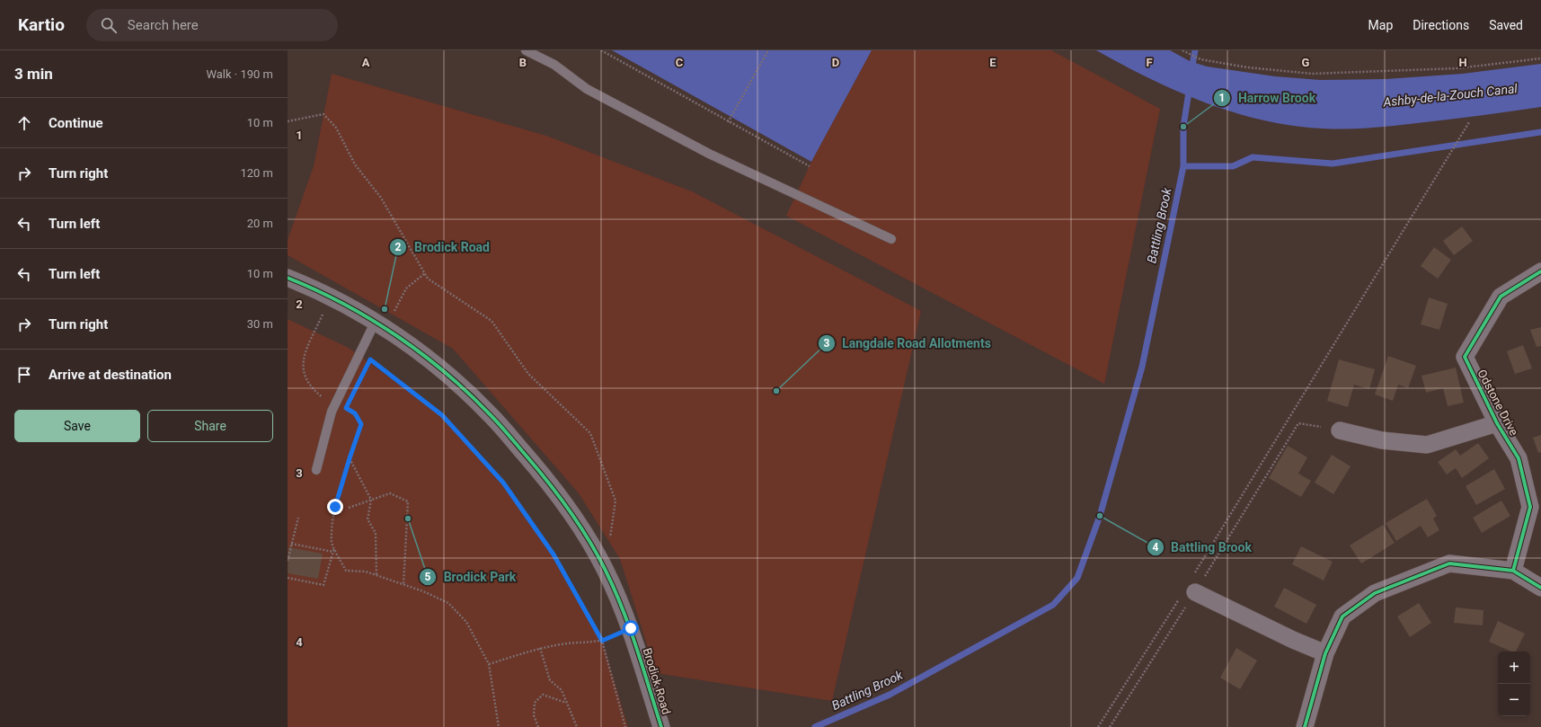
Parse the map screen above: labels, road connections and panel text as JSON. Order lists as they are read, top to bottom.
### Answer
{
  "streets": {
    "street": ["Odstone Drive", "Brodick Road"]
  },
  "water": ["Ashby-de-la-Zouch Canal", "Battling Brook"],
  "places": [
    "Harrow Brook",
    "Brodick Road",
    "Langdale Road Allotments",
    "Battling Brook",
    "Brodick Park"
  ],
  "page": {
    "header": "Kartio",
    "search": "Search here",
    "nav": ["Map", "Directions", "Saved"],
    "heading": ["3 min", "Walk · 190 m"],
    "list": [
      ["Continue", "10 m"],
      ["Turn right", "120 m"],
      ["Turn left", "20 m"],
      ["Turn left", "10 m"],
      ["Turn right", "30 m"],
      "Arrive at destination"
    ],
    "buttons": ["Save", "Share"],
    "map_buttons": ["+", "−"]
  },
  "grid": {
    "columns": [
      "A",
      "B",
      "C",
      "D",
      "E",
      "F",
      "G",
      "H"
    ],
    "rows": [
      "1",
      "2",
      "3",
      "4"
    ]
  }
}
